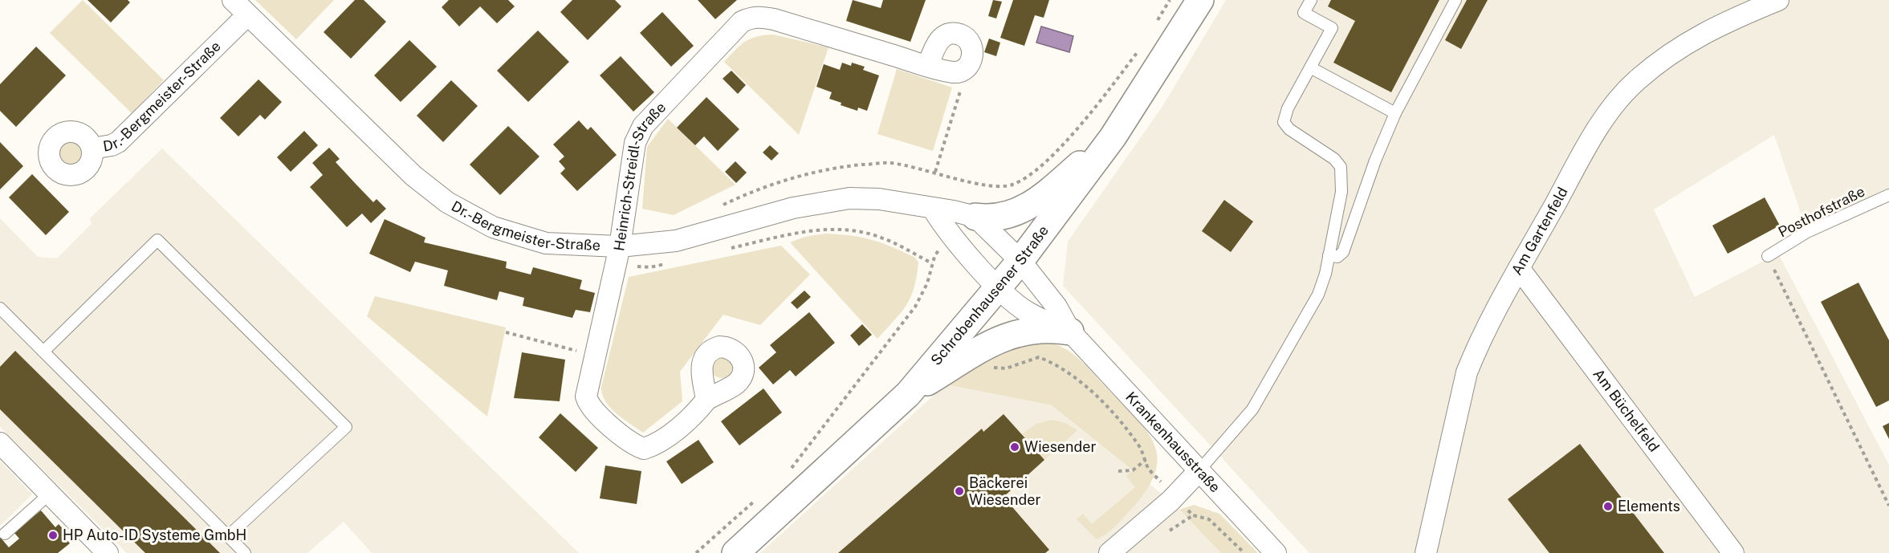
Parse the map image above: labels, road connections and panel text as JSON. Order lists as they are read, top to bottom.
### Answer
{
  "streets": {
    "main road": ["Schrobenhausener Straße"],
    "street": [
      "Dr.-Bergmeister-Straße",
      "Heinrich-Streidl-Straße",
      "Am Gartenfeld",
      "Am Büchelfeld",
      "Krankenhausstraße"
    ],
    "lane": ["Posthofstraße"]
  },
  "crossings": [
    ["Dr.-Bergmeister-Straße", "Heinrich-Streidl-Straße"],
    ["Am Gartenfeld", "Am Büchelfeld"],
    ["Schrobenhausener Straße", "Krankenhausstraße"]
  ],
  "places": [
    "Wiesender",
    "Bäckerei Wiesender",
    "Elements",
    "HP Auto-ID Systeme GmbH"
  ]
}
